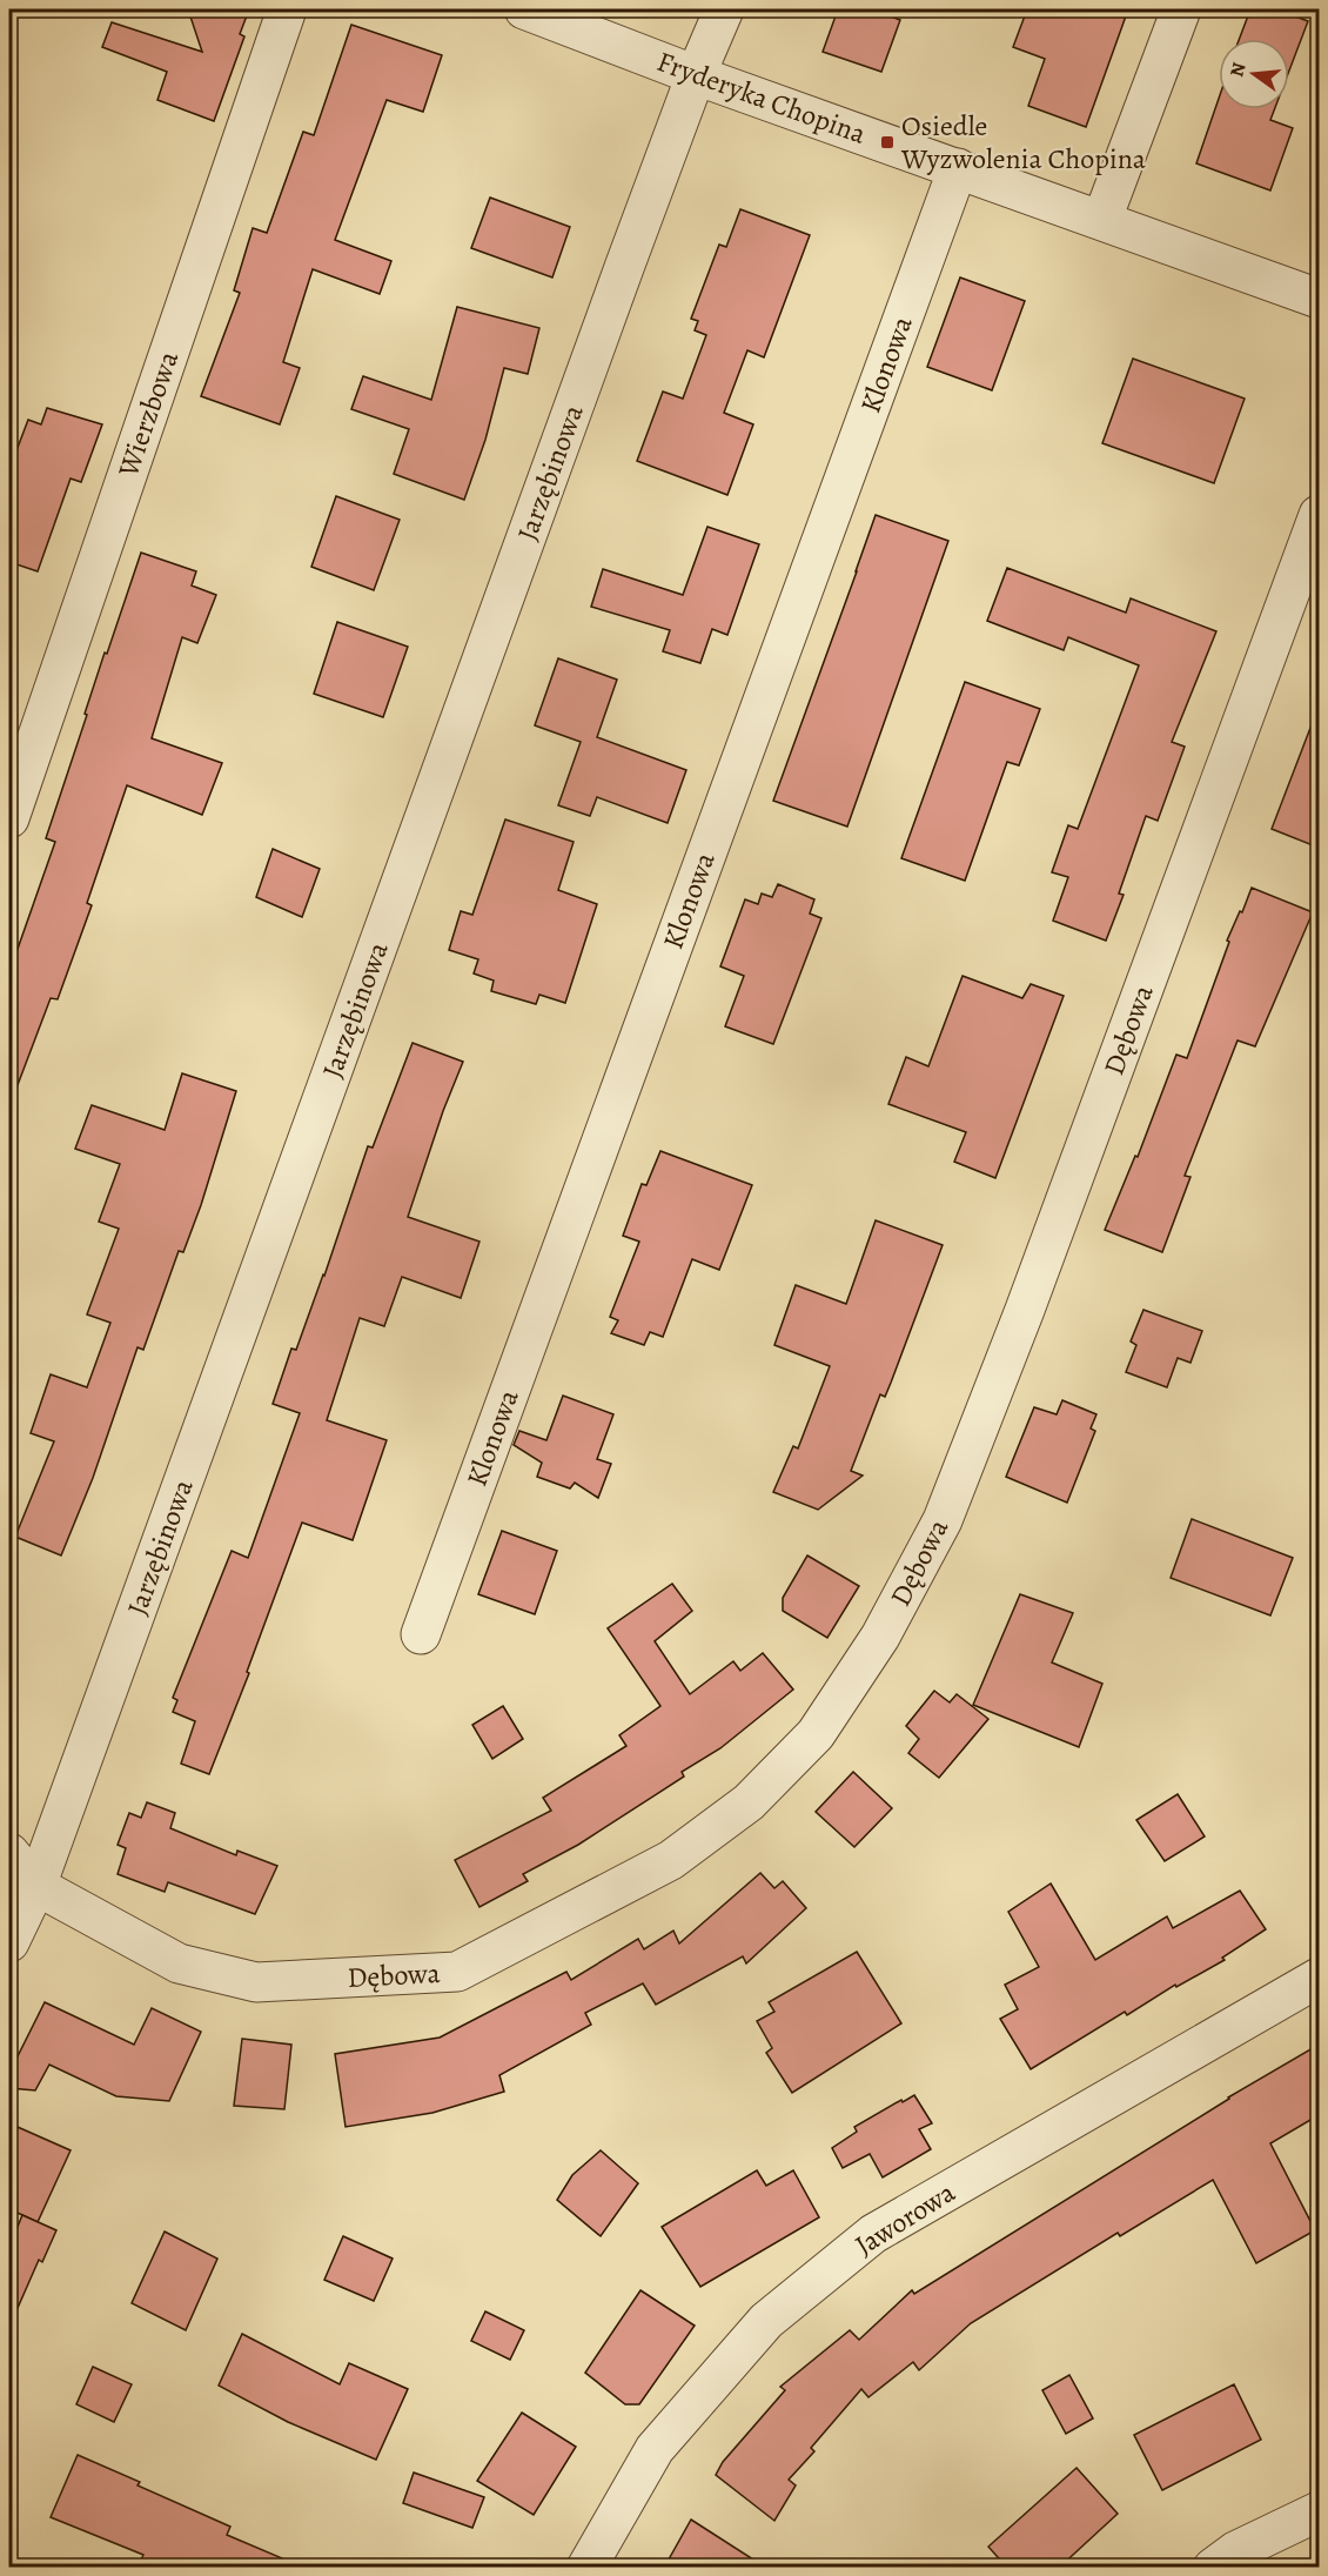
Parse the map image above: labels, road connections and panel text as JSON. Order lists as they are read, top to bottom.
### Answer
{
  "streets": {
    "street": [
      "Fryderyka Chopina",
      "Klonowa",
      "Wierzbowa",
      "Jarzębinowa",
      "Dębowa",
      "Jaworowa"
    ]
  },
  "crossings": [
    ["Fryderyka Chopina", "Klonowa"],
    ["Fryderyka Chopina", "Jarzębinowa"],
    ["Jarzębinowa", "Dębowa"]
  ],
  "places": {
    "transit": ["Osiedle Wyzwolenia Chopina"]
  },
  "north": "left"
}
